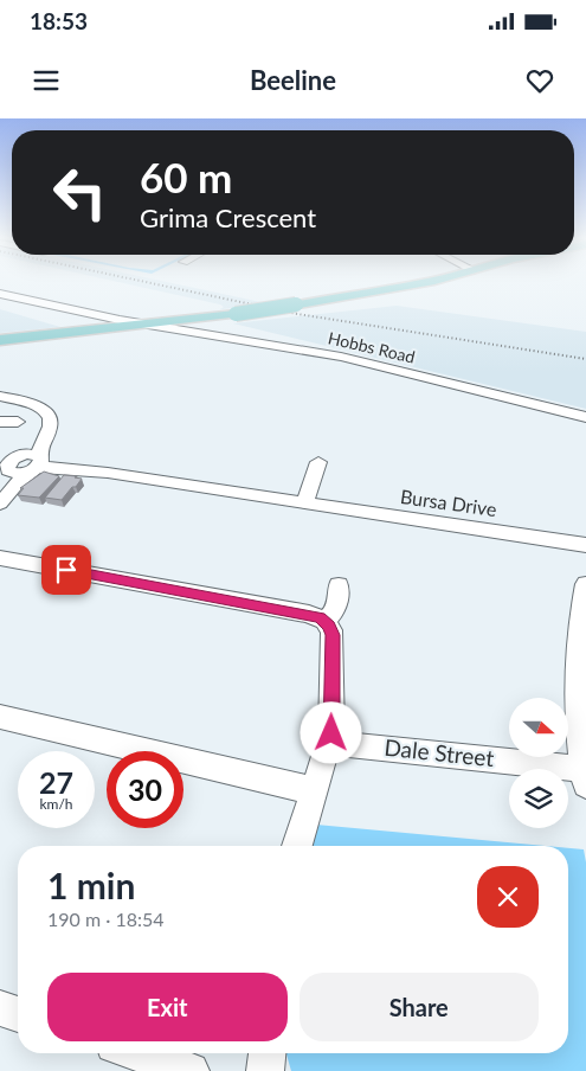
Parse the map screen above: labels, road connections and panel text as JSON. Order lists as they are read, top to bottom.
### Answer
{
  "streets": {
    "street": ["Hobbs Road", "Bursa Drive", "Dale Street"]
  },
  "north": "right",
  "page": {
    "status": "18:53",
    "header": "Beeline",
    "turn": ["60 m", "Grima Crescent"],
    "speed": "27 km/h",
    "limit": "30",
    "heading": ["1 min", "190 m · 18:54"],
    "buttons": ["Exit", "Share"]
  }
}
